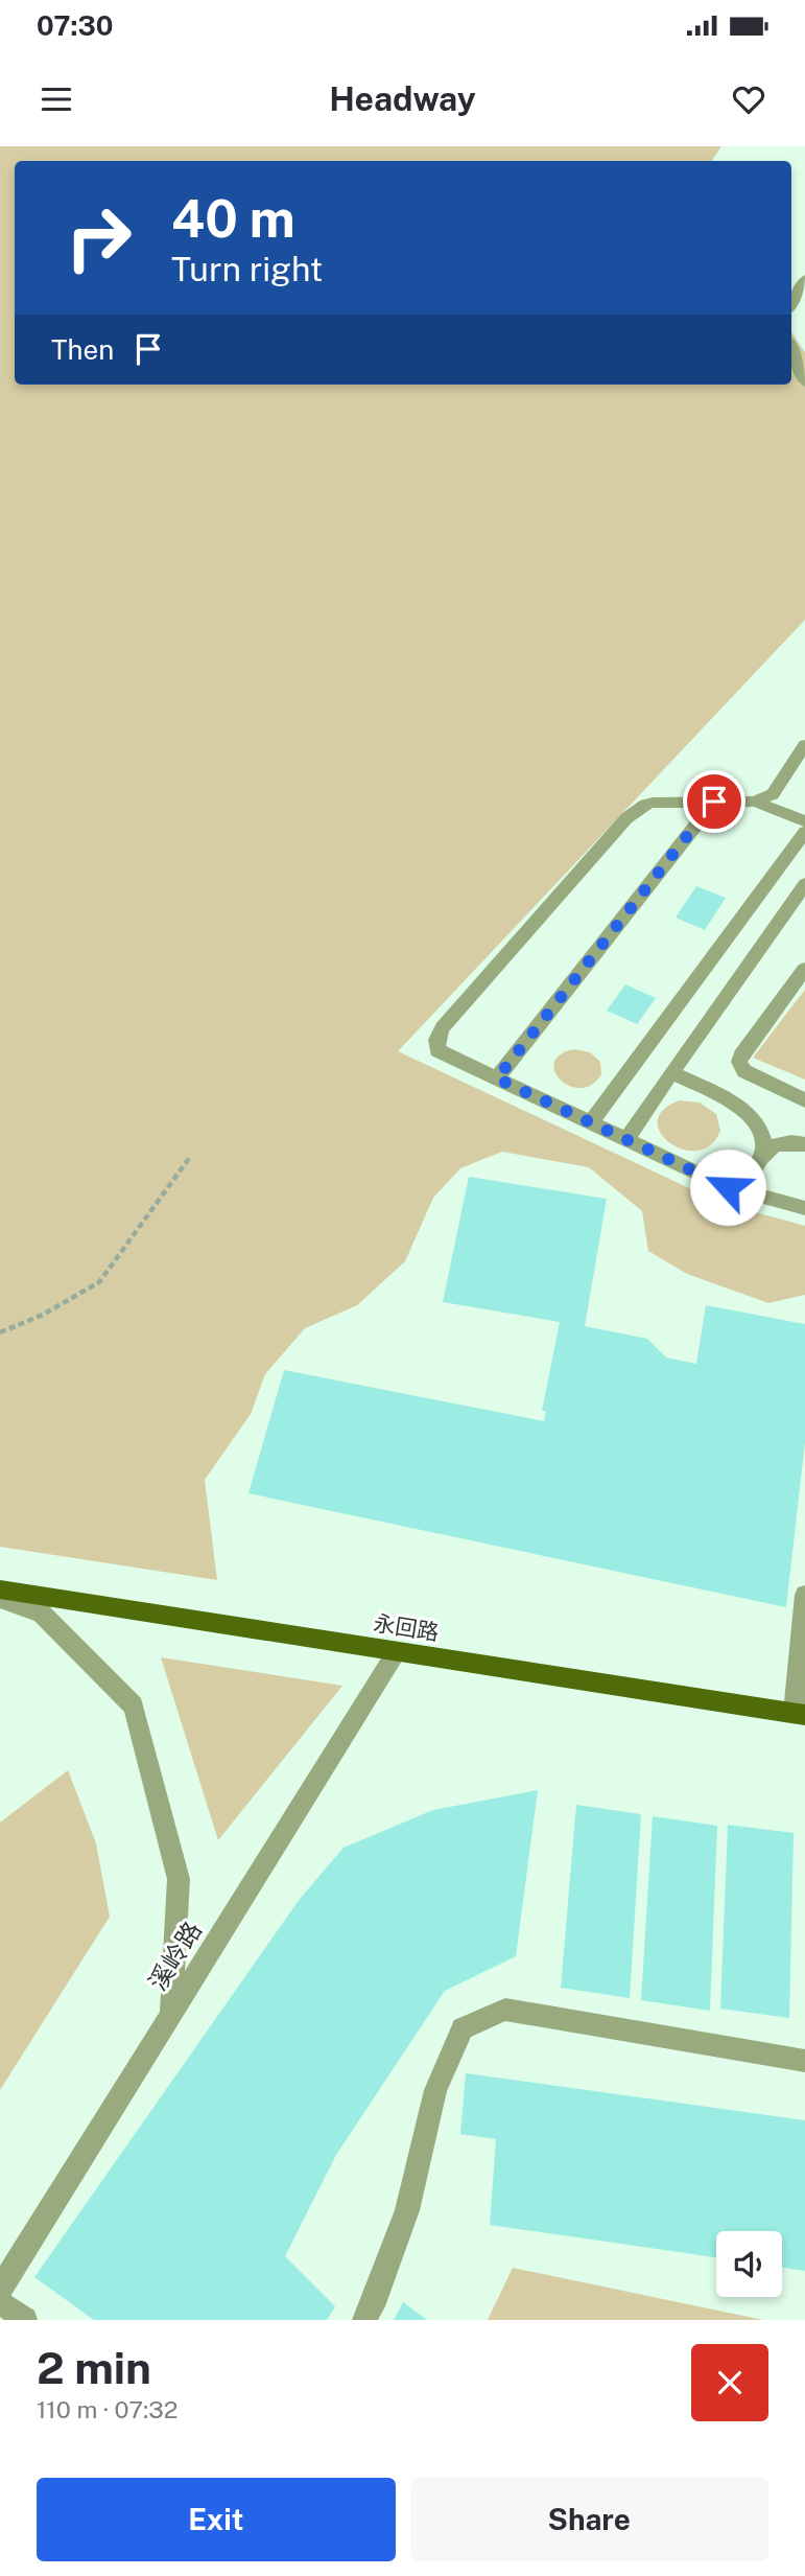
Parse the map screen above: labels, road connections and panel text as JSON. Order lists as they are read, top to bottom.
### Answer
{
  "streets": {
    "main road": ["永回路"],
    "street": ["溪岭路"]
  },
  "crossings": [
    ["永回路", "溪岭路"]
  ],
  "page": {
    "status": "07:30",
    "header": "Headway",
    "turn": ["40 m", "Turn right"],
    "then": "Then",
    "heading": ["2 min", "110 m · 07:32"],
    "buttons": ["Exit", "Share"]
  }
}
